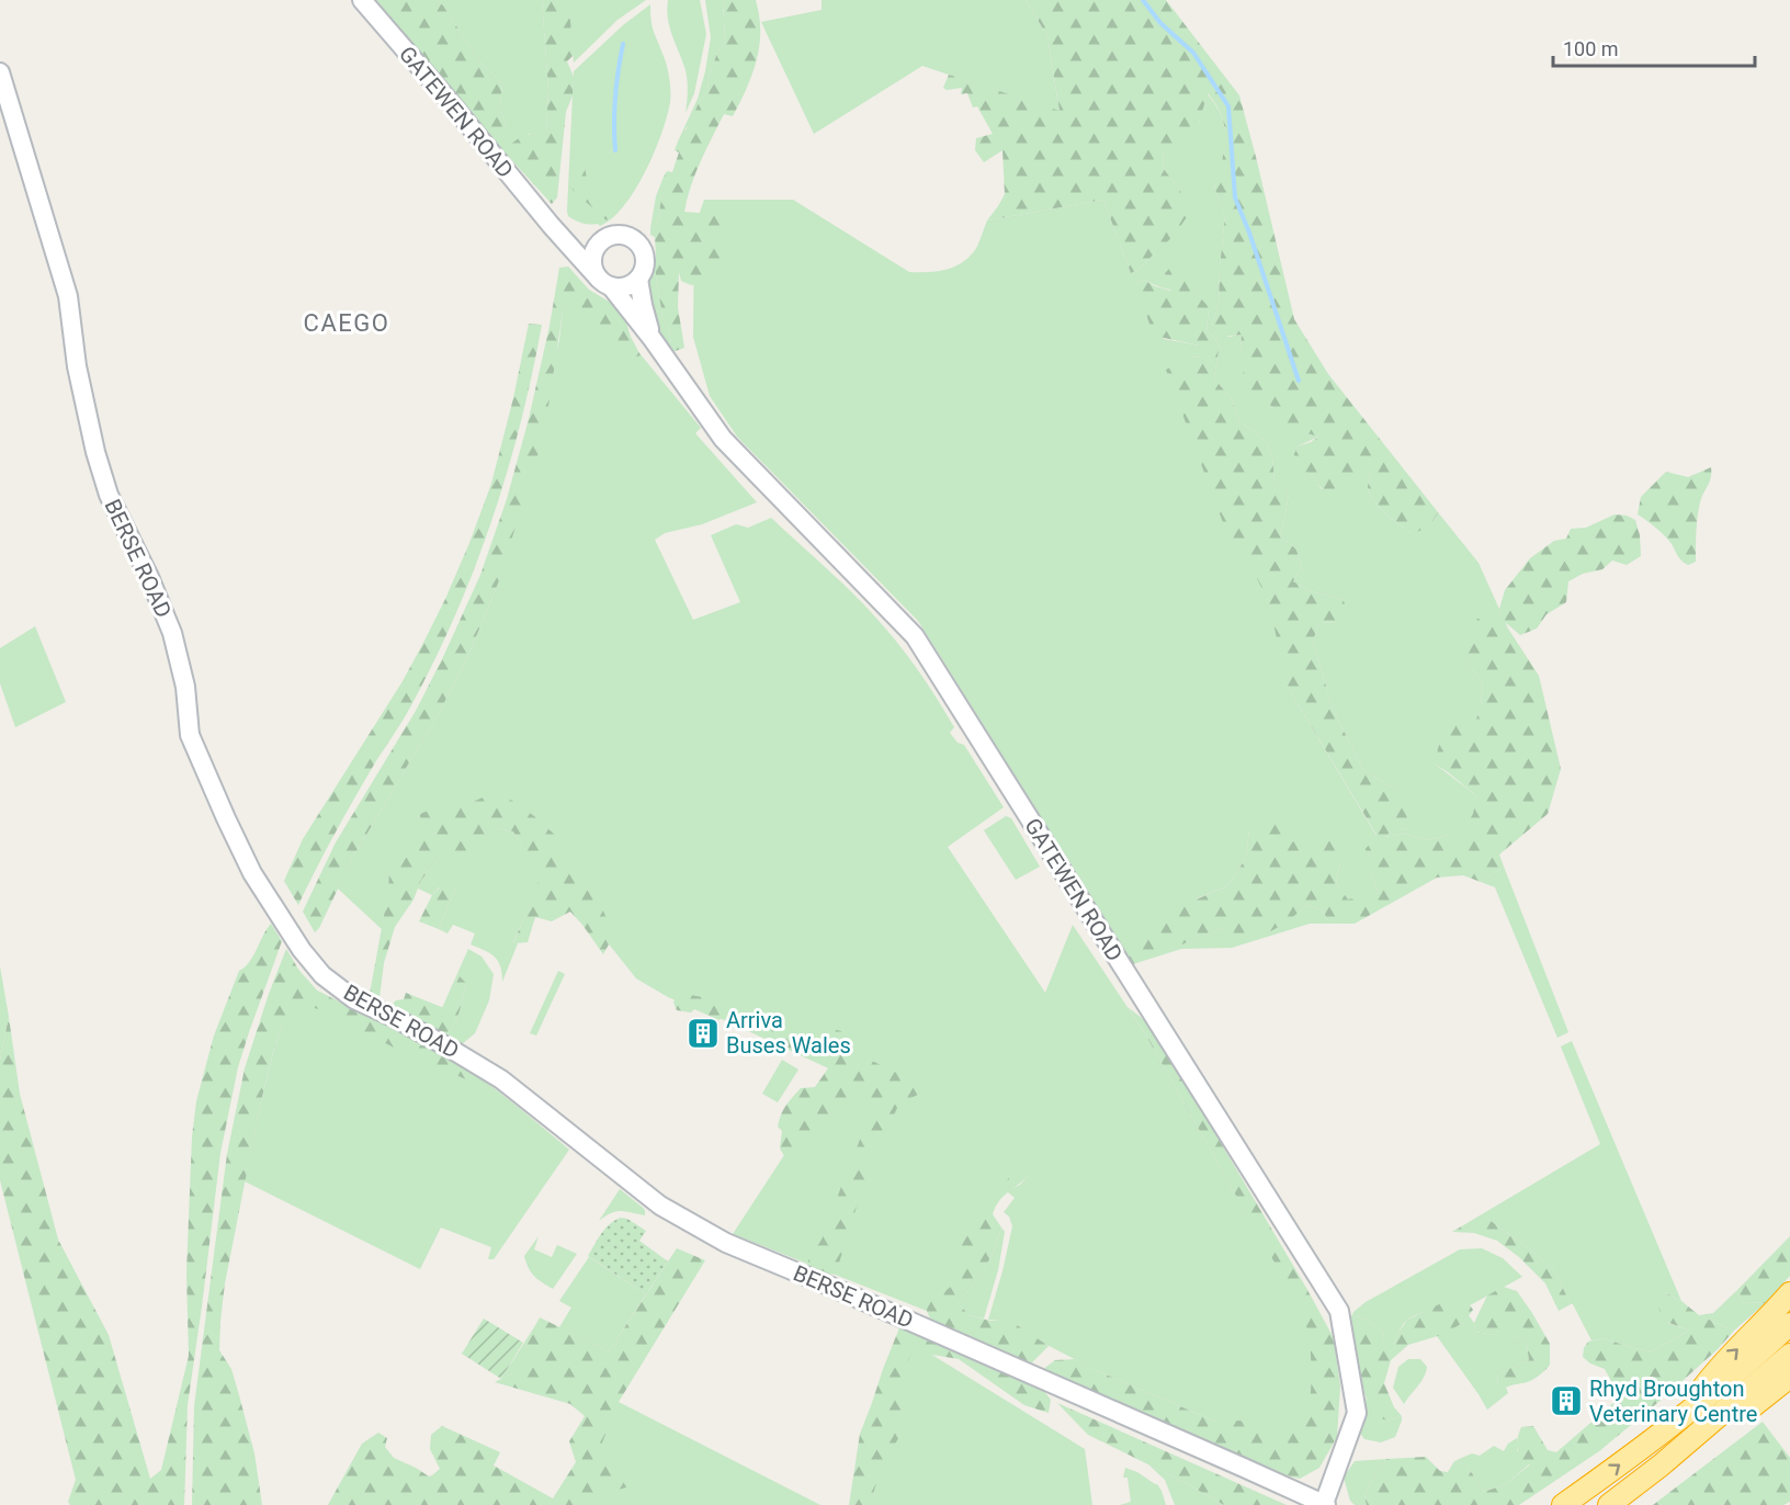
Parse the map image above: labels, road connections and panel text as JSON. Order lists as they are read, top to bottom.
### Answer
{
  "streets": {
    "main road": ["GATEWEN ROAD", "BERSE ROAD"]
  },
  "crossings": [
    ["GATEWEN ROAD", "BERSE ROAD"]
  ],
  "districts": ["CAEGO"],
  "places": {
    "building": ["Arriva Buses Wales", "Rhyd Broughton Veterinary Centre"]
  },
  "scale_bar": "100 m"
}
